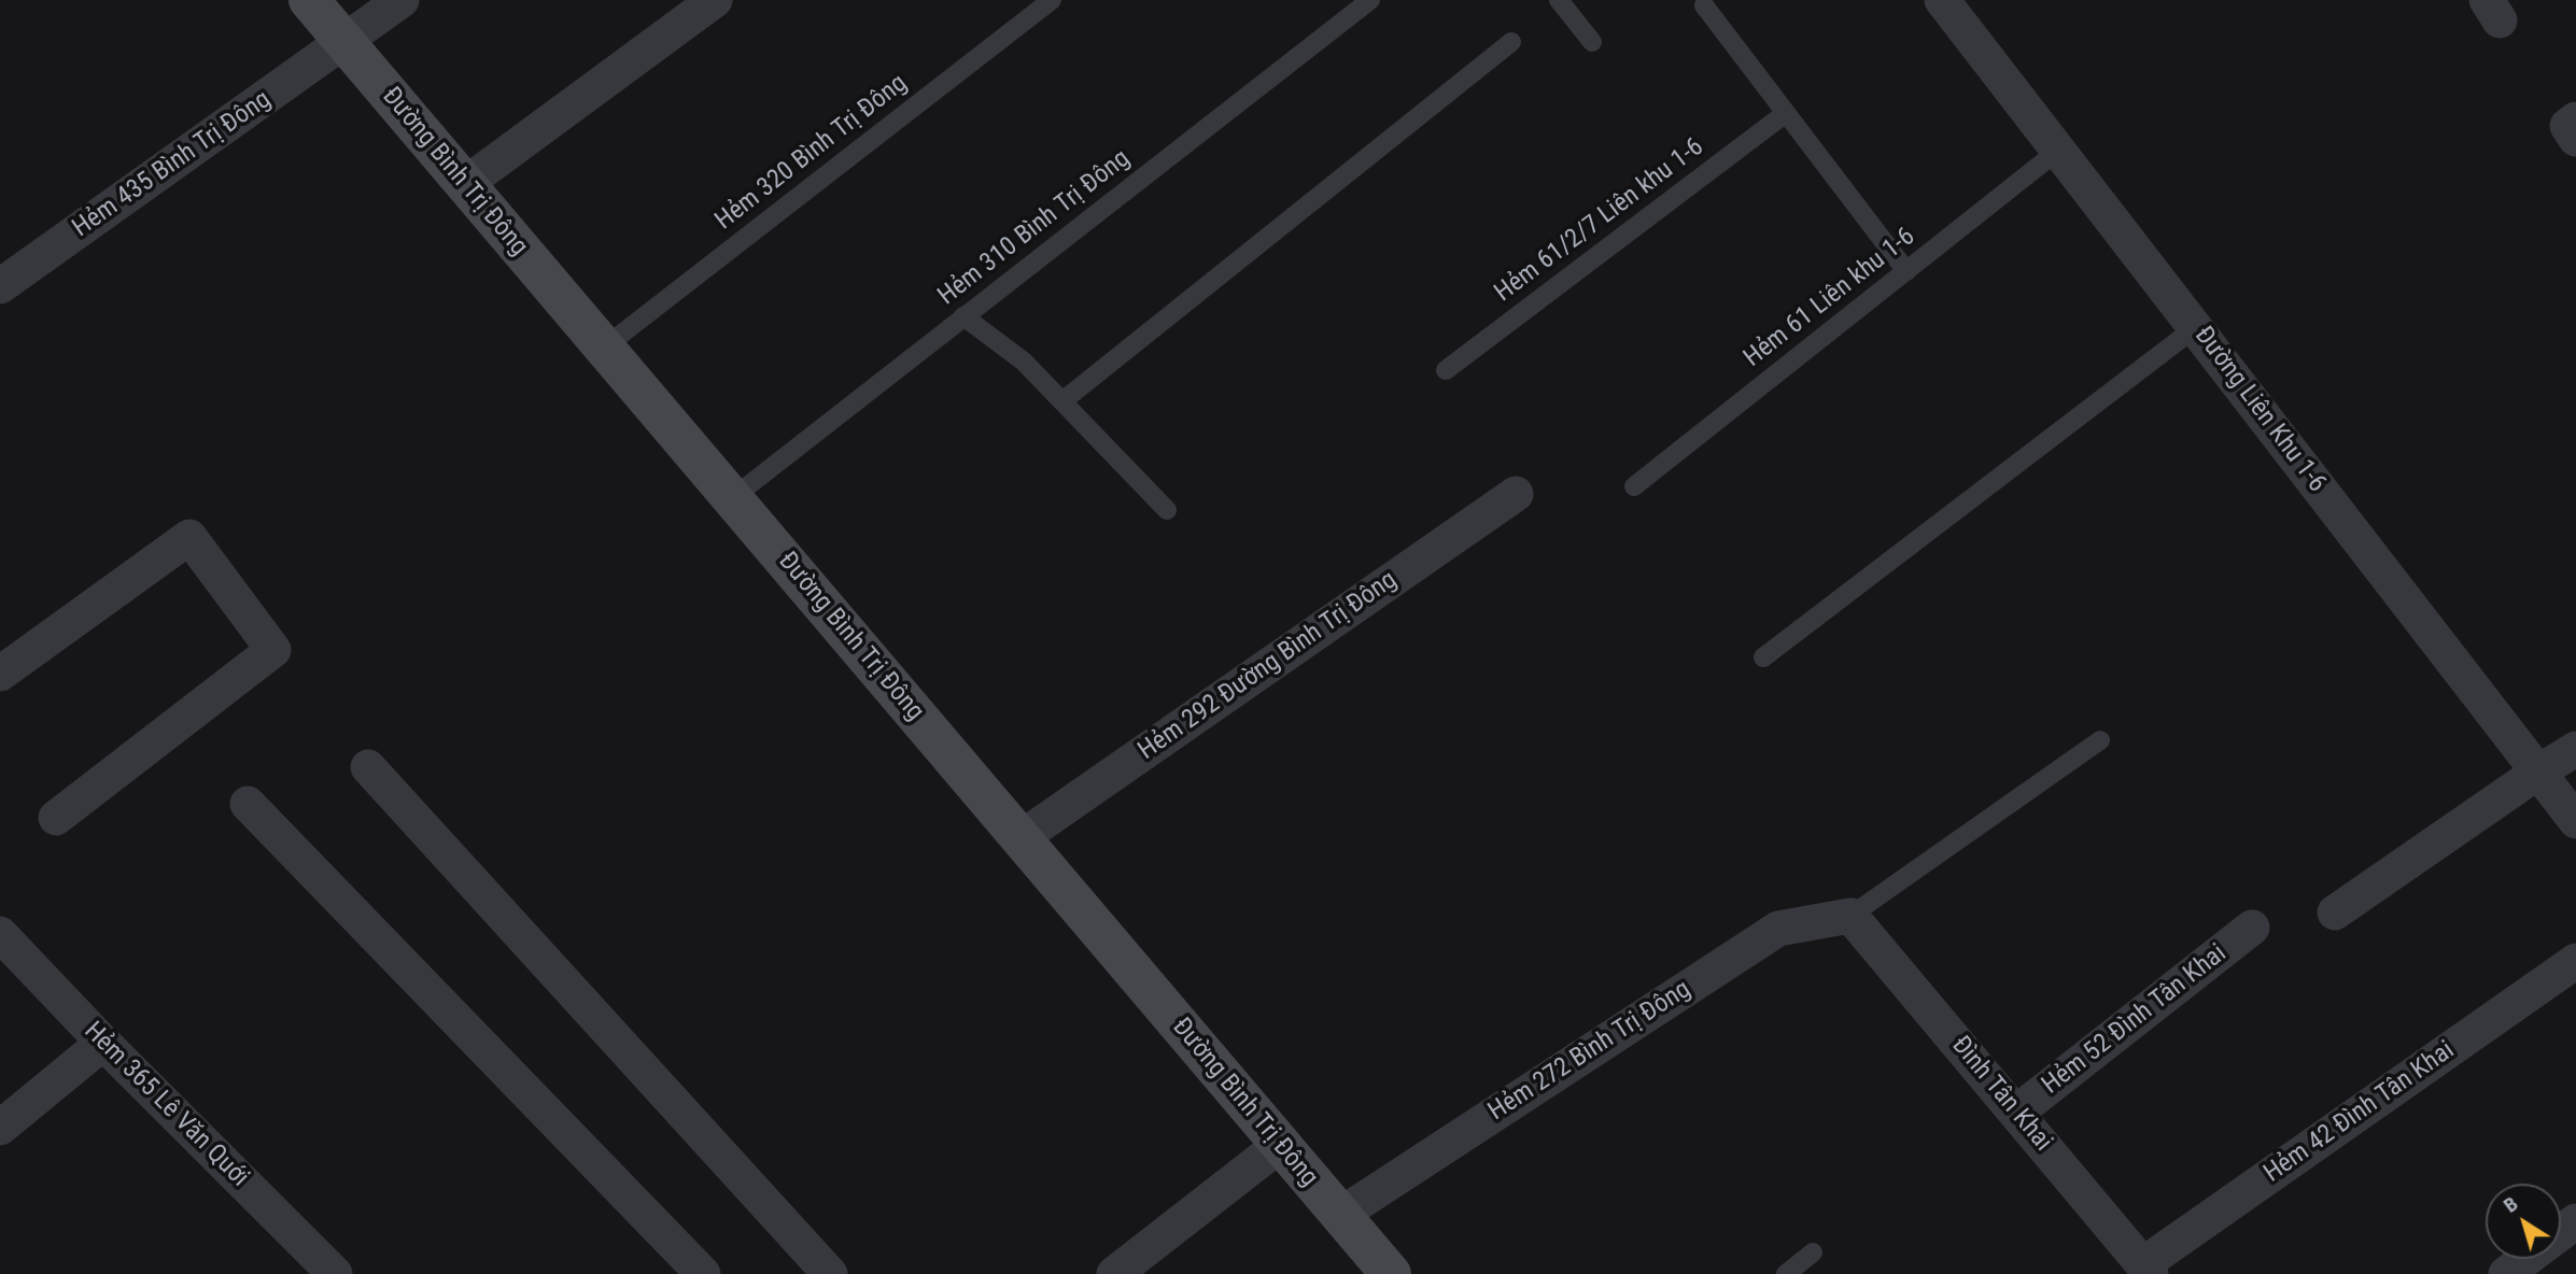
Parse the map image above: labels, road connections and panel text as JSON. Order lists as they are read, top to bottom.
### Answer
{
  "streets": {
    "street": [
      "Hẻm 435 Bình Trị Đông",
      "Đường Bình Trị Đông",
      "Đường Liên Khu 1-6",
      "Hẻm 292 Đường Bình Trị Đông",
      "Hẻm 52 Đình Tân Khai",
      "Hẻm 272 Bình Trị Đông",
      "Đình Tân Khai",
      "Hẻm 365 Lê Văn Quới",
      "Hẻm 42 Đình Tân Khai"
    ],
    "lane": [
      "Hẻm 320 Bình Trị Đông",
      "Hẻm 61/2/7 Liên khu 1-6",
      "Hẻm 310 Bình Trị Đông",
      "Hẻm 61 Liên khu 1-6"
    ]
  },
  "crossings": [
    ["Hẻm 320 Bình Trị Đông", "Đường Bình Trị Đông"],
    ["Hẻm 435 Bình Trị Đông", "Đường Bình Trị Đông"],
    ["Đường Bình Trị Đông", "Hẻm 310 Bình Trị Đông"],
    ["Đường Bình Trị Đông", "Hẻm 292 Đường Bình Trị Đông"],
    ["Đường Bình Trị Đông", "Hẻm 272 Bình Trị Đông"],
    ["Hẻm 61 Liên khu 1-6", "Đường Liên Khu 1-6"],
    ["Hẻm 52 Đình Tân Khai", "Đình Tân Khai"],
    ["Hẻm 272 Bình Trị Đông", "Đình Tân Khai"],
    ["Đình Tân Khai", "Hẻm 42 Đình Tân Khai"]
  ],
  "north": "top left"
}
